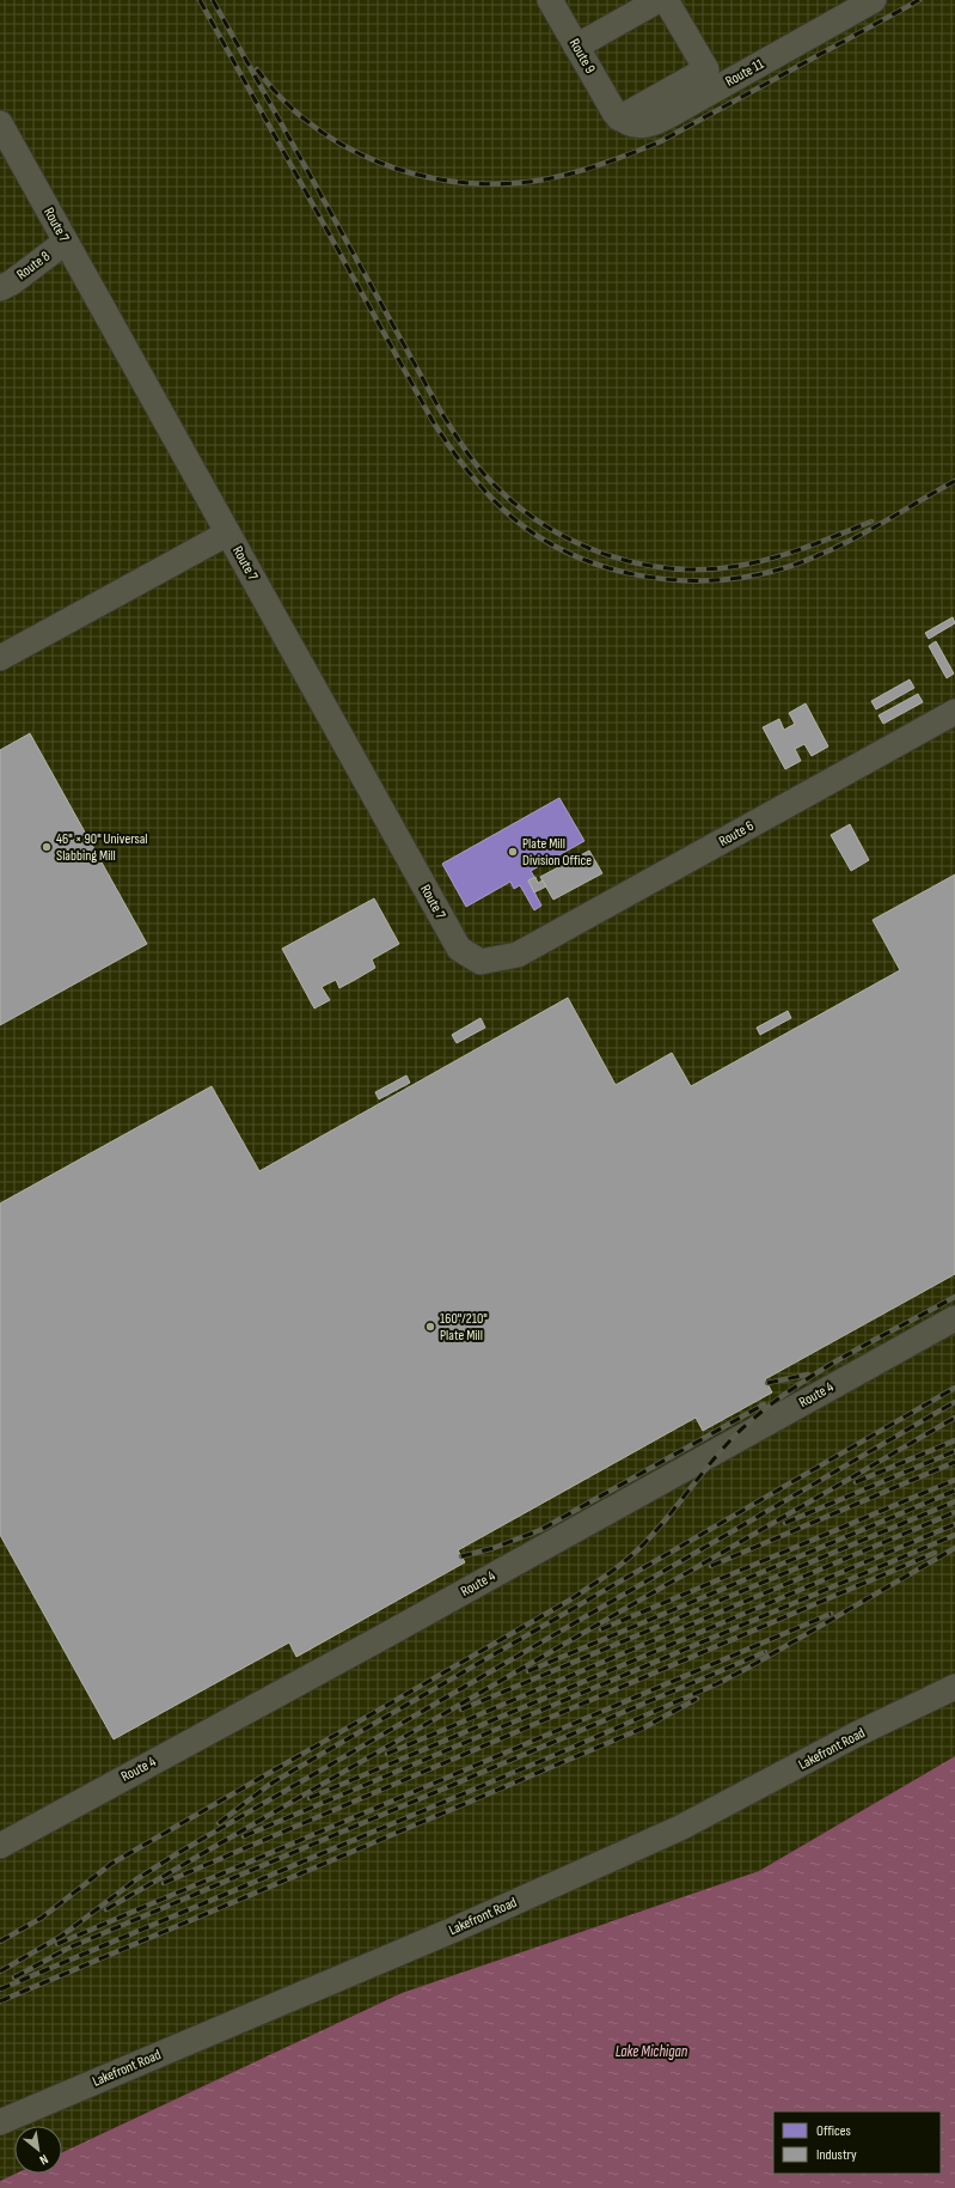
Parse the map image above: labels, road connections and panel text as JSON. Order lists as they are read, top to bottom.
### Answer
{
  "streets": {
    "street": [
      "Route 9",
      "Route 11",
      "Route 7",
      "Route 8",
      "Route 6",
      "Route 4",
      "Lakefront Road"
    ]
  },
  "crossings": [
    ["Route 9", "Route 11"],
    ["Route 7", "Route 8"],
    ["Route 7", "Route 6"]
  ],
  "water": ["Lake Michigan"],
  "places": ["46\" × 90\" Universal Slabbing Mill", "Plate Mill Division Office", "160\"/210\" Plate Mill"],
  "legend": ["Offices", "Industry"],
  "north": "bottom right"
}
